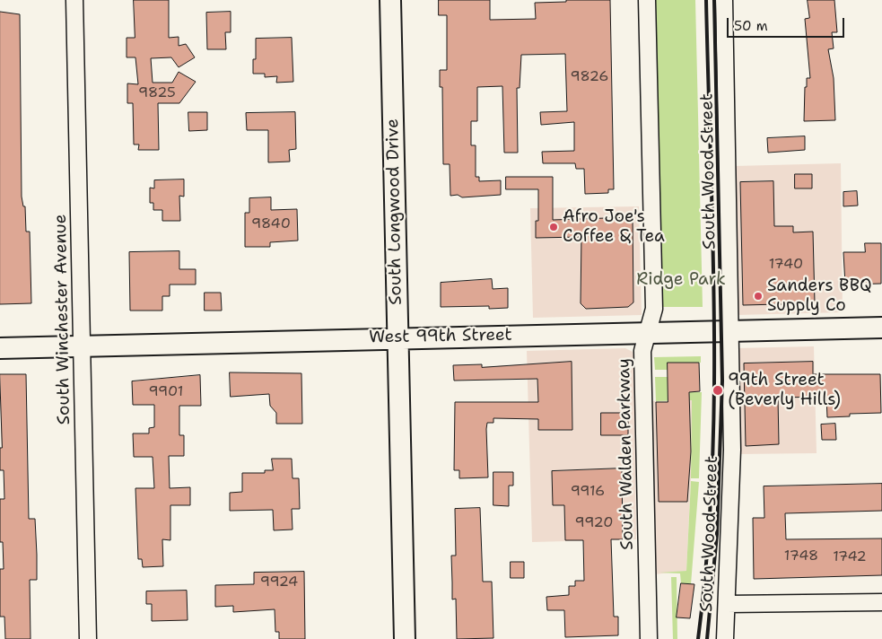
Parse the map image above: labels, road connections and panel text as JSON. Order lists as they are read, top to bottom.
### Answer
{
  "streets": {
    "street": [
      "South Wood Street",
      "South Longwood Drive",
      "South Winchester Avenue",
      "West 99th Street",
      "South Walden Parkway"
    ]
  },
  "crossings": [
    ["South Wood Street", "West 99th Street"],
    ["South Longwood Drive", "West 99th Street"],
    ["South Winchester Avenue", "West 99th Street"],
    ["West 99th Street", "South Walden Parkway"]
  ],
  "parks": ["Ridge Park"],
  "places": ["Afro Joe's Coffee & Tea", "Sanders BBQ Supply Co", "99th Street (Beverly Hills)"],
  "house_numbers": [
    "9826",
    "9825",
    "9840",
    "1740",
    "9901",
    "9916",
    "9920",
    "1748",
    "1742",
    "9924"
  ],
  "scale_bar": "50 m"
}
